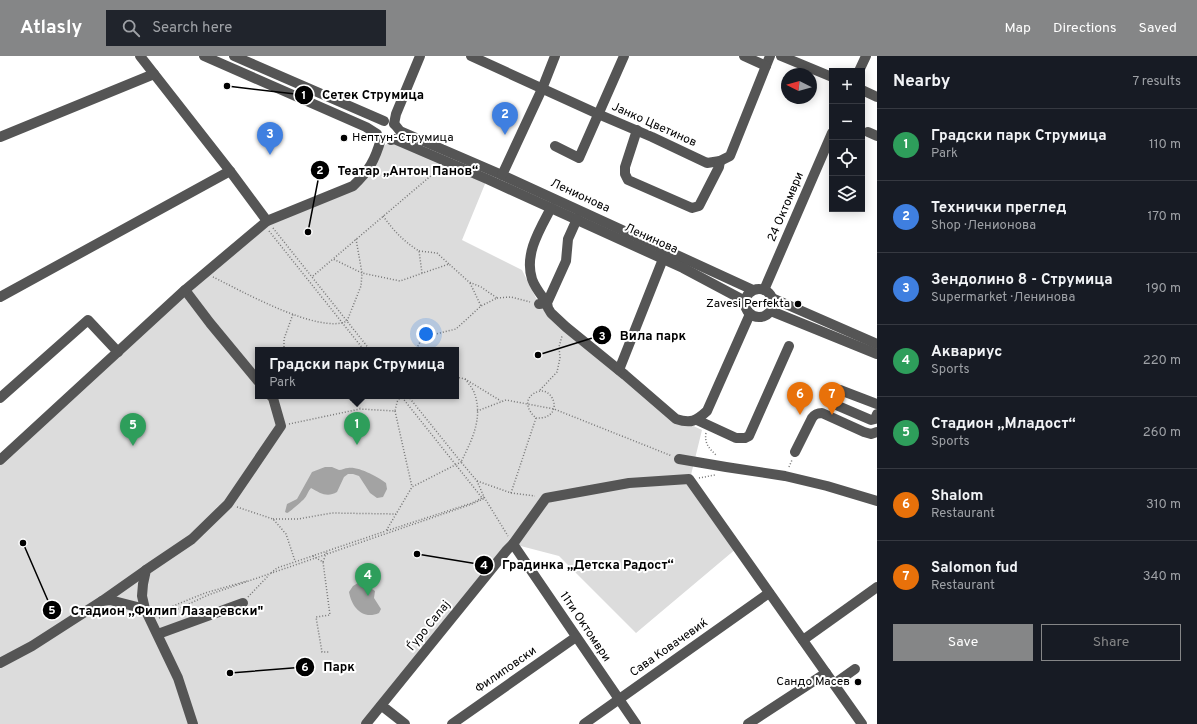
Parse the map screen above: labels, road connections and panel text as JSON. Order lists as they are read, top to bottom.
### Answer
{
  "streets": {
    "street": [
      "Јанко Цветинов",
      "Ленионова",
      "24 Октомври",
      "Ленинова",
      "Ѓуро Салај",
      "11ти Октомври",
      "Сава Ковачевиќ",
      "Филиповски"
    ]
  },
  "crossings": [
    ["Ленионова", "24 Октомври"],
    ["Ленионова", "Ленинова"],
    ["24 Октомври", "Ленинова"],
    ["Ѓуро Салај", "11ти Октомври"],
    ["11ти Октомври", "Сава Ковачевиќ"],
    ["11ти Октомври", "Филиповски"]
  ],
  "places": [
    "Сетек Струмица",
    "Нептун-Струмица",
    "Театар „Антон Панов“",
    "Zavesi Perfekta",
    "Вила парк",
    "Стадион ,,Филип Лазаревски\"",
    "Градинка „Детска Радост“",
    "Парк",
    "Сандо Масев"
  ],
  "north": "left",
  "page": {
    "header": "Atlasly",
    "search": "Search here",
    "nav": ["Map", "Directions", "Saved"],
    "heading": ["Nearby", "7 results"],
    "map_buttons": ["+", "−"],
    "pins": [
      "2",
      "3",
      "6",
      "7",
      "1",
      "5",
      "4"
    ],
    "list": [
      {
        "mark": "1",
        "name": "Градски парк Струмица",
        "note": "Park",
        "value": "110 m"
      },
      {
        "mark": "2",
        "name": "Технички преглед",
        "note": "Shop · Ленионова",
        "value": "170 m"
      },
      {
        "mark": "3",
        "name": "Зендолино 8 - Струмица",
        "note": "Supermarket · Ленинова",
        "value": "190 m"
      },
      {
        "mark": "4",
        "name": "Аквариус",
        "note": "Sports",
        "value": "220 m"
      },
      {
        "mark": "5",
        "name": "Стадион „Младост“",
        "note": "Sports",
        "value": "260 m"
      },
      {
        "mark": "6",
        "name": "Shalom",
        "note": "Restaurant",
        "value": "310 m"
      },
      {
        "mark": "7",
        "name": "Salomon fud",
        "note": "Restaurant",
        "value": "340 m"
      }
    ],
    "popup": ["Градски парк Струмица", "Park"],
    "buttons": ["Save", "Share"]
  }
}
